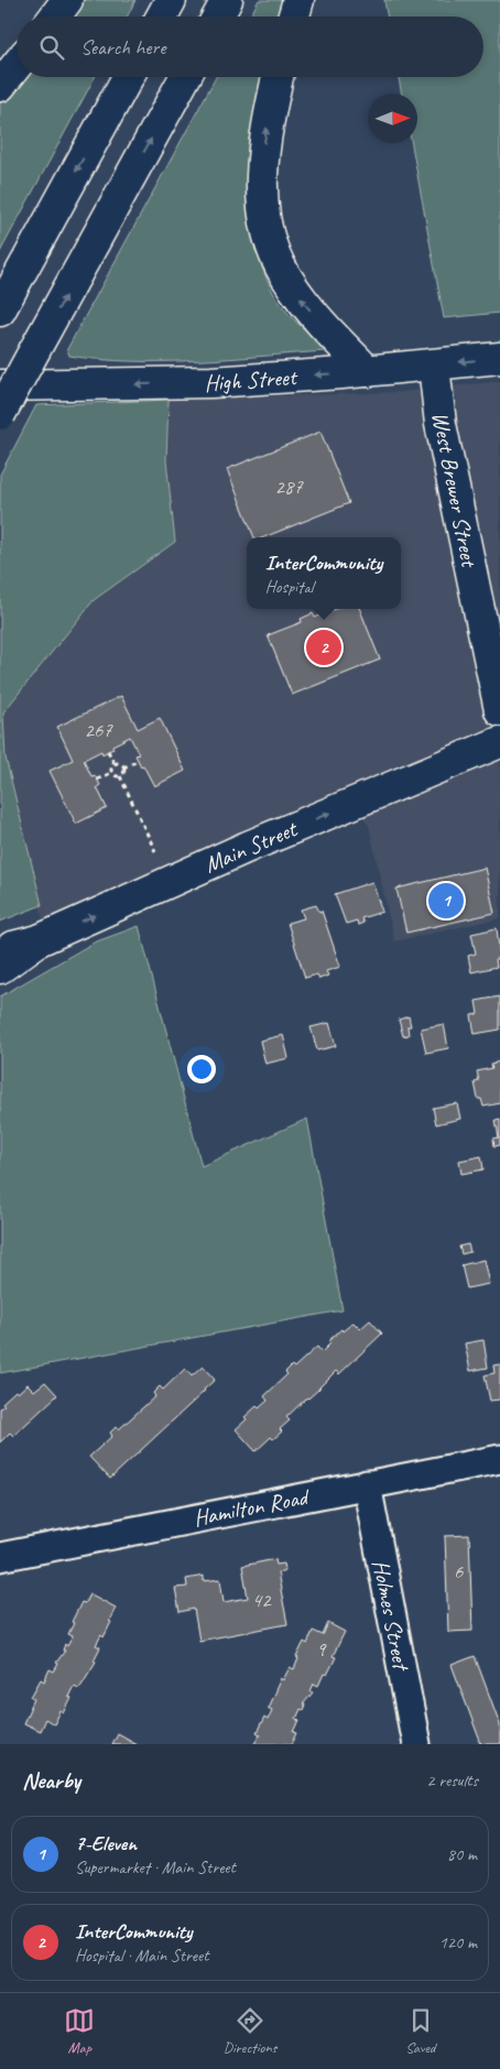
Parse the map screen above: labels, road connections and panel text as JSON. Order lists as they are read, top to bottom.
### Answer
{
  "streets": {
    "main road": ["High Street", "West Brewer Street", "Main Street"],
    "street": ["Hamilton Road", "Holmes Street"]
  },
  "crossings": [
    ["High Street", "West Brewer Street"],
    ["Hamilton Road", "Holmes Street"]
  ],
  "one_way": ["High Street", "Main Street"],
  "house_numbers": [
    "287",
    "267",
    "6",
    "42",
    "9"
  ],
  "north": "right",
  "page": {
    "search": "Search here",
    "popup": ["InterCommunity", "Hospital"],
    "pins": ["2", "1"],
    "heading": ["Nearby", "2 results"],
    "list": [
      {
        "mark": "1",
        "name": "7-Eleven",
        "note": "Supermarket · Main Street",
        "value": "80 m"
      },
      {
        "mark": "2",
        "name": "InterCommunity",
        "note": "Hospital · Main Street",
        "value": "120 m"
      }
    ],
    "nav": ["Map", "Directions", "Saved"]
  }
}
